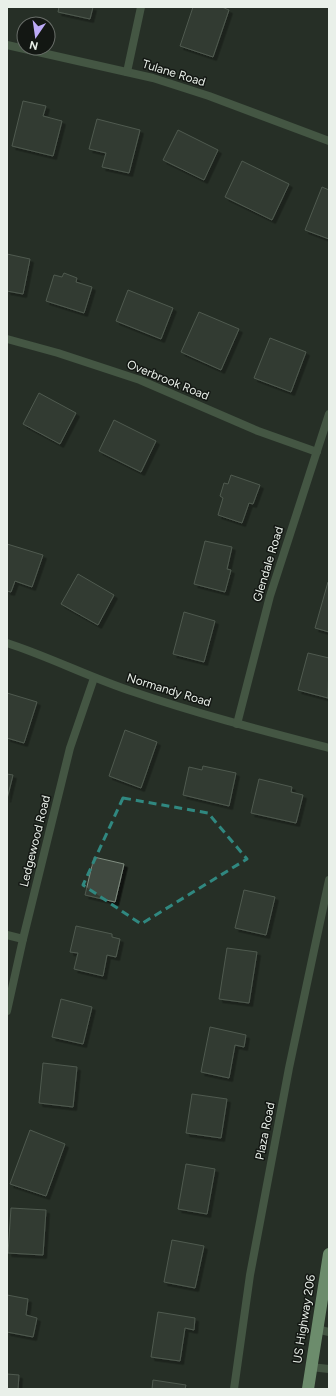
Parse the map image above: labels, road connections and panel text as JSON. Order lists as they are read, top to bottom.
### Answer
{
  "streets": {
    "highway": ["US Highway 206"],
    "street": [
      "Tulane Road",
      "Overbrook Road",
      "Glendale Road",
      "Normandy Road",
      "Ledgewood Road",
      "Plaza Road"
    ]
  },
  "crossings": [
    ["Overbrook Road", "Glendale Road"],
    ["Glendale Road", "Normandy Road"],
    ["Normandy Road", "Ledgewood Road"]
  ],
  "north": "bottom"
}
